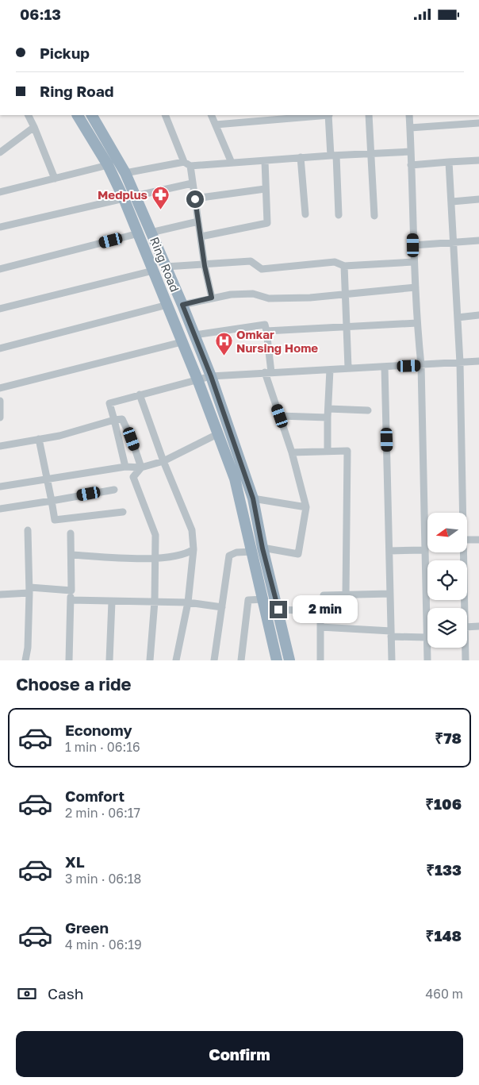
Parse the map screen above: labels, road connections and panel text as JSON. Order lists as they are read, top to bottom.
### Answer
{
  "streets": {
    "highway": ["Ring Road"]
  },
  "places": {
    "pharmacy": ["Medplus"],
    "hospital": ["Omkar Nursing Home"]
  },
  "north": "left",
  "page": {
    "status": "06:13",
    "banner": ["Pickup", "Ring Road"],
    "bubble": "2 min",
    "heading": "Choose a ride",
    "list": [
      {
        "name": "Economy",
        "note": "1 min · 06:16",
        "value": "₹78"
      },
      {
        "name": "Comfort",
        "note": "2 min · 06:17",
        "value": "₹106"
      },
      {
        "name": "XL",
        "note": "3 min · 06:18",
        "value": "₹133"
      },
      {
        "name": "Green",
        "note": "4 min · 06:19",
        "value": "₹148"
      }
    ],
    "pay": ["Cash", "460 m"],
    "buttons": "Confirm"
  }
}
